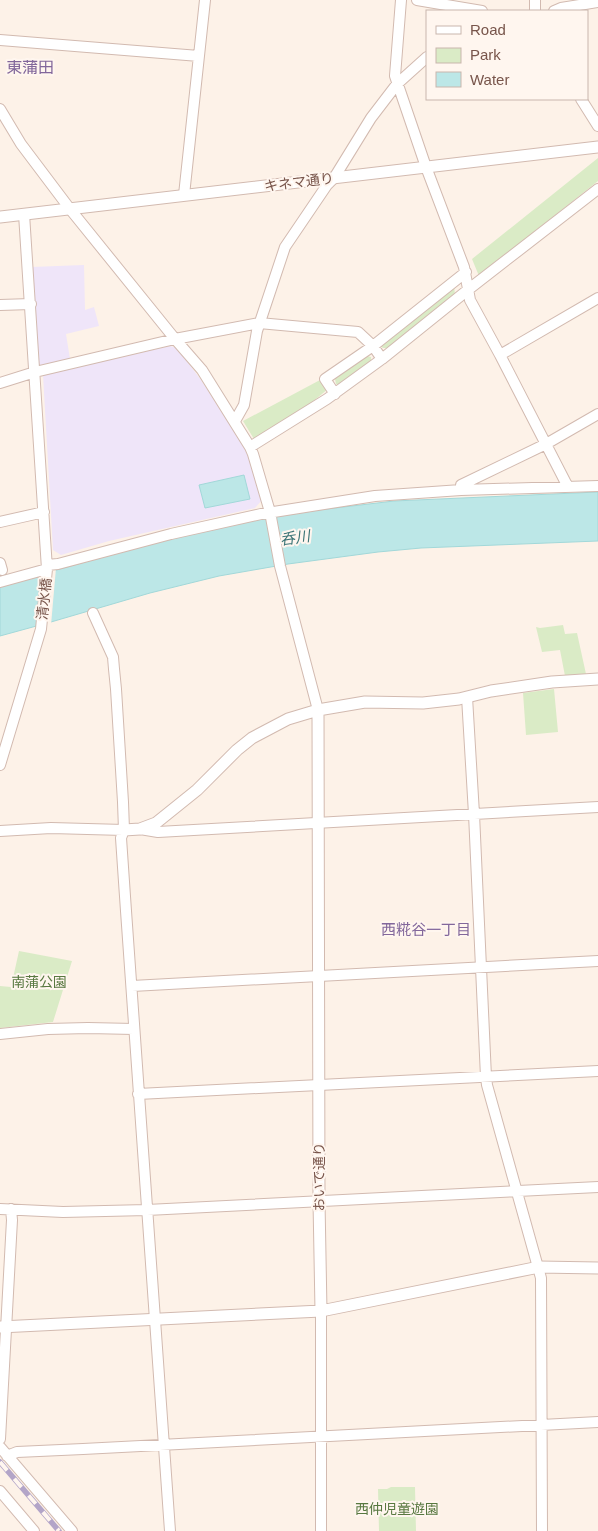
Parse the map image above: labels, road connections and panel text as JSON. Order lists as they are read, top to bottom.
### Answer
{
  "streets": {
    "street": ["キネマ通り", "清水橋", "おいで通り"]
  },
  "crossings": [
    ["キネマ通り", "清水橋"]
  ],
  "districts": ["東蒲田", "西糀谷一丁目"],
  "water": ["呑川"],
  "parks": ["南蒲公園", "西仲児童遊園"],
  "legend": ["Road", "Park", "Water"]
}
